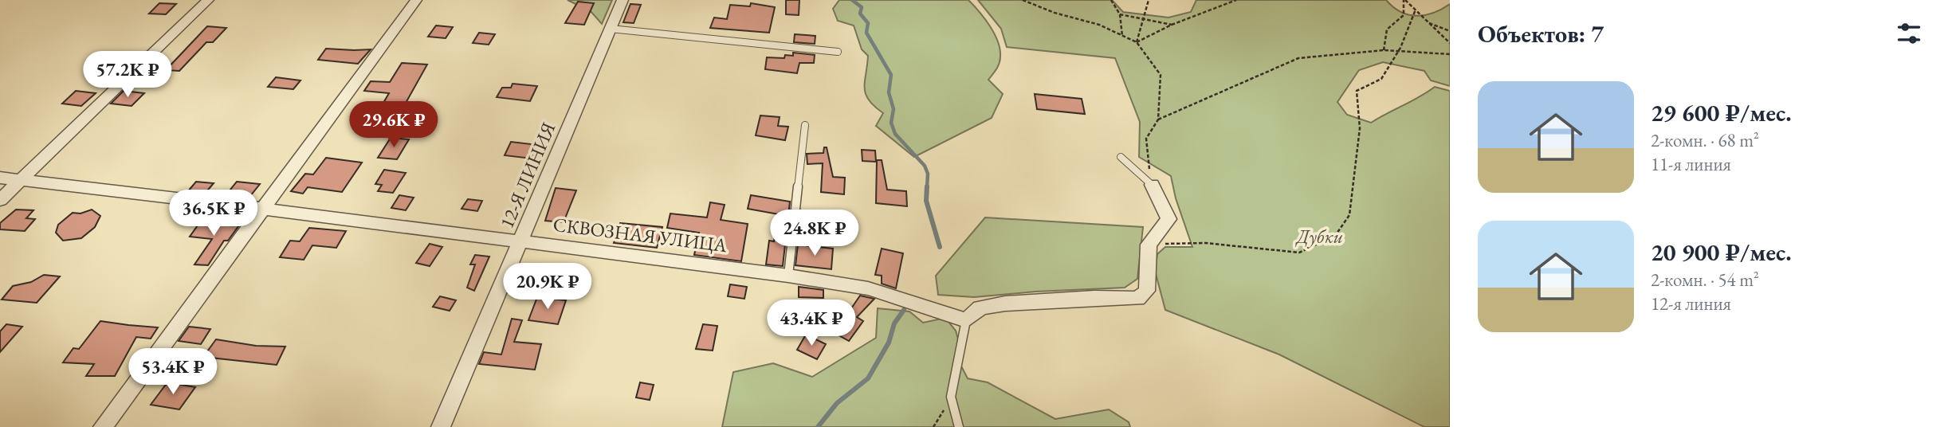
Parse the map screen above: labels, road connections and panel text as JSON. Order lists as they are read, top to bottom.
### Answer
{
  "streets": {
    "street": ["12-Я ЛИНИЯ", "СКВОЗНАЯ УЛИЦА"]
  },
  "crossings": [
    ["12-Я ЛИНИЯ", "СКВОЗНАЯ УЛИЦА"]
  ],
  "parks": ["Дубки"],
  "page": {
    "heading": "Объектов: 7",
    "price": [
      "57.2K ₽",
      "29.6K ₽",
      "36.5K ₽",
      "24.8K ₽",
      "20.9K ₽",
      "43.4K ₽",
      "53.4K ₽"
    ],
    "list": [
      {
        "name": "29 600 ₽/мес.",
        "note": "2-комн. · 68 m² · 11-я линия"
      },
      {
        "name": "20 900 ₽/мес.",
        "note": "2-комн. · 54 m² · 12-я линия"
      }
    ]
  }
}
